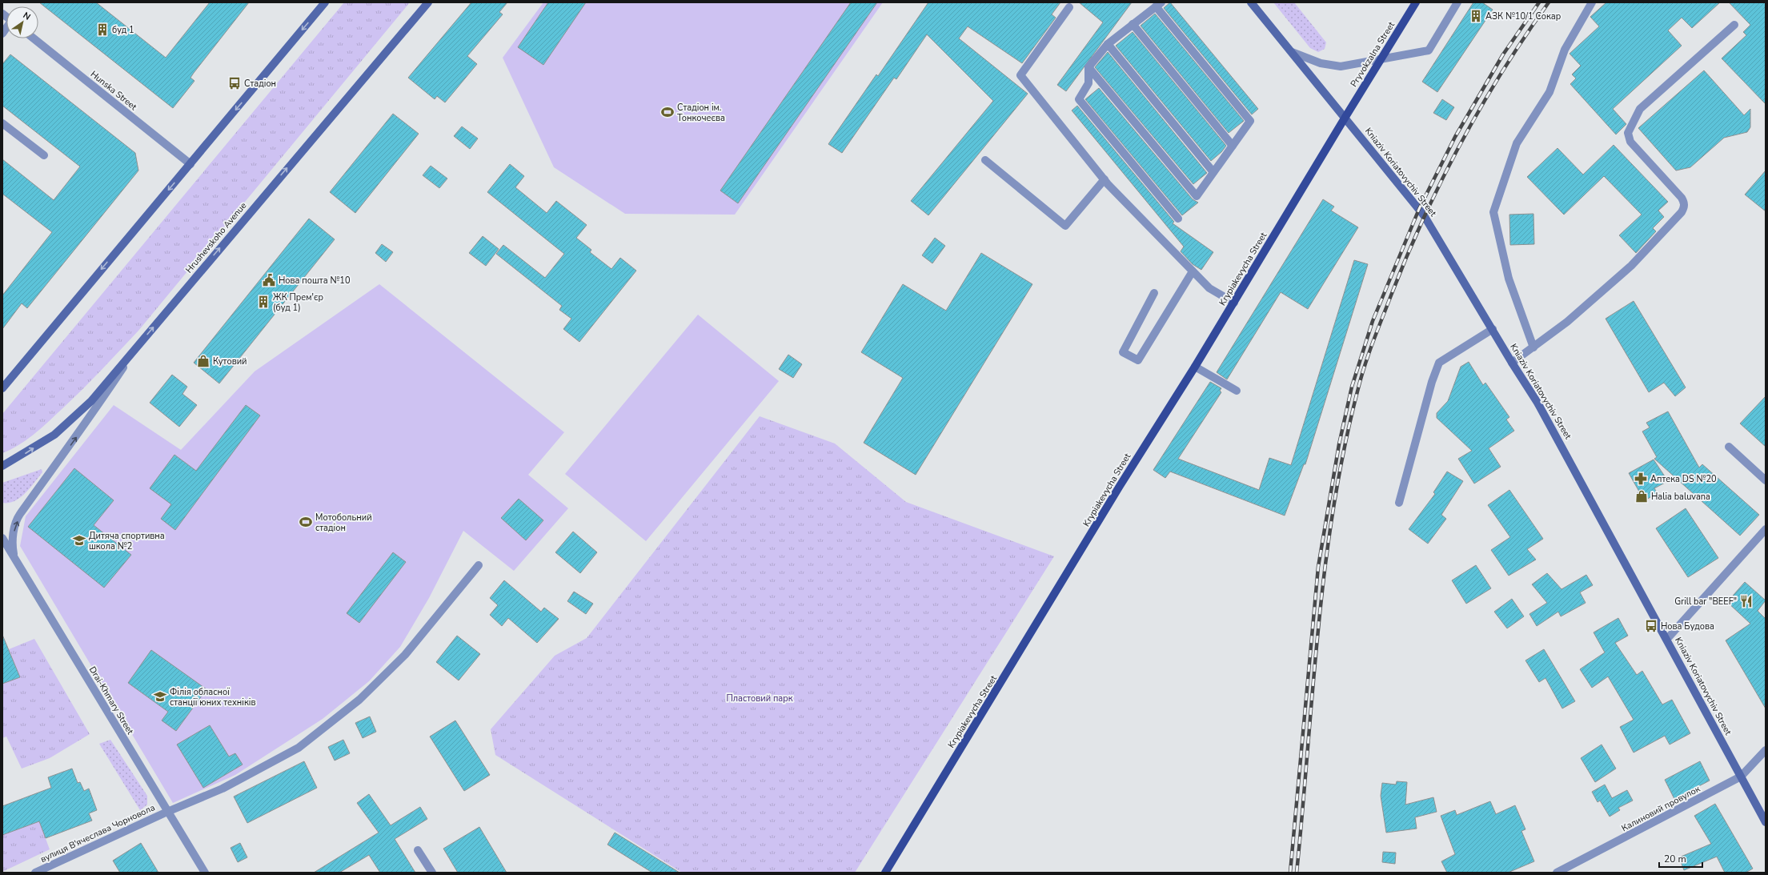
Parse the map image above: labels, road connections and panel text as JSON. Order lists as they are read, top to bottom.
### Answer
{
  "streets": {
    "main road": [
      "Pryvokzalna Street",
      "Kniaziv Koriatovychiv Street",
      "Hrushevskoho Avenue",
      "Krypiakevycha Street"
    ],
    "street": [
      "Hunska Street",
      "Drai-Khmary Street",
      "Калиновий провулок",
      "вулиця В'ячеслава Чорновола"
    ]
  },
  "crossings": [
    ["Pryvokzalna Street", "Kniaziv Koriatovychiv Street"],
    ["Pryvokzalna Street", "Krypiakevycha Street"],
    ["Kniaziv Koriatovychiv Street", "Krypiakevycha Street"],
    ["Kniaziv Koriatovychiv Street", "Калиновий провулок"],
    ["Drai-Khmary Street", "вулиця В'ячеслава Чорновола"]
  ],
  "one_way": ["Hrushevskoho Avenue"],
  "parks": ["Пластовий парк"],
  "places": {
    "building": ["АЗК №10/1 Сокар", "буд 1", "ЖК Прем'єр (буд 1)"],
    "bus stop": ["Стадіон", "Нова Будова"],
    "sports": ["Стадіон ім. Тонкочеєва", "Мотобольний стадіон"],
    "public building": ["Нова пошта №10"],
    "shop": ["Кутовий", "Halia baluvana"],
    "pharmacy": ["Аптека DS №20"],
    "school or university": ["Дитяча спортивна школа №2", "Філія обласної станції юних техніків"],
    "restaurant": ["Grill bar \"BEEF\""]
  },
  "scale_bar": "20 m",
  "north": "top right"
}
